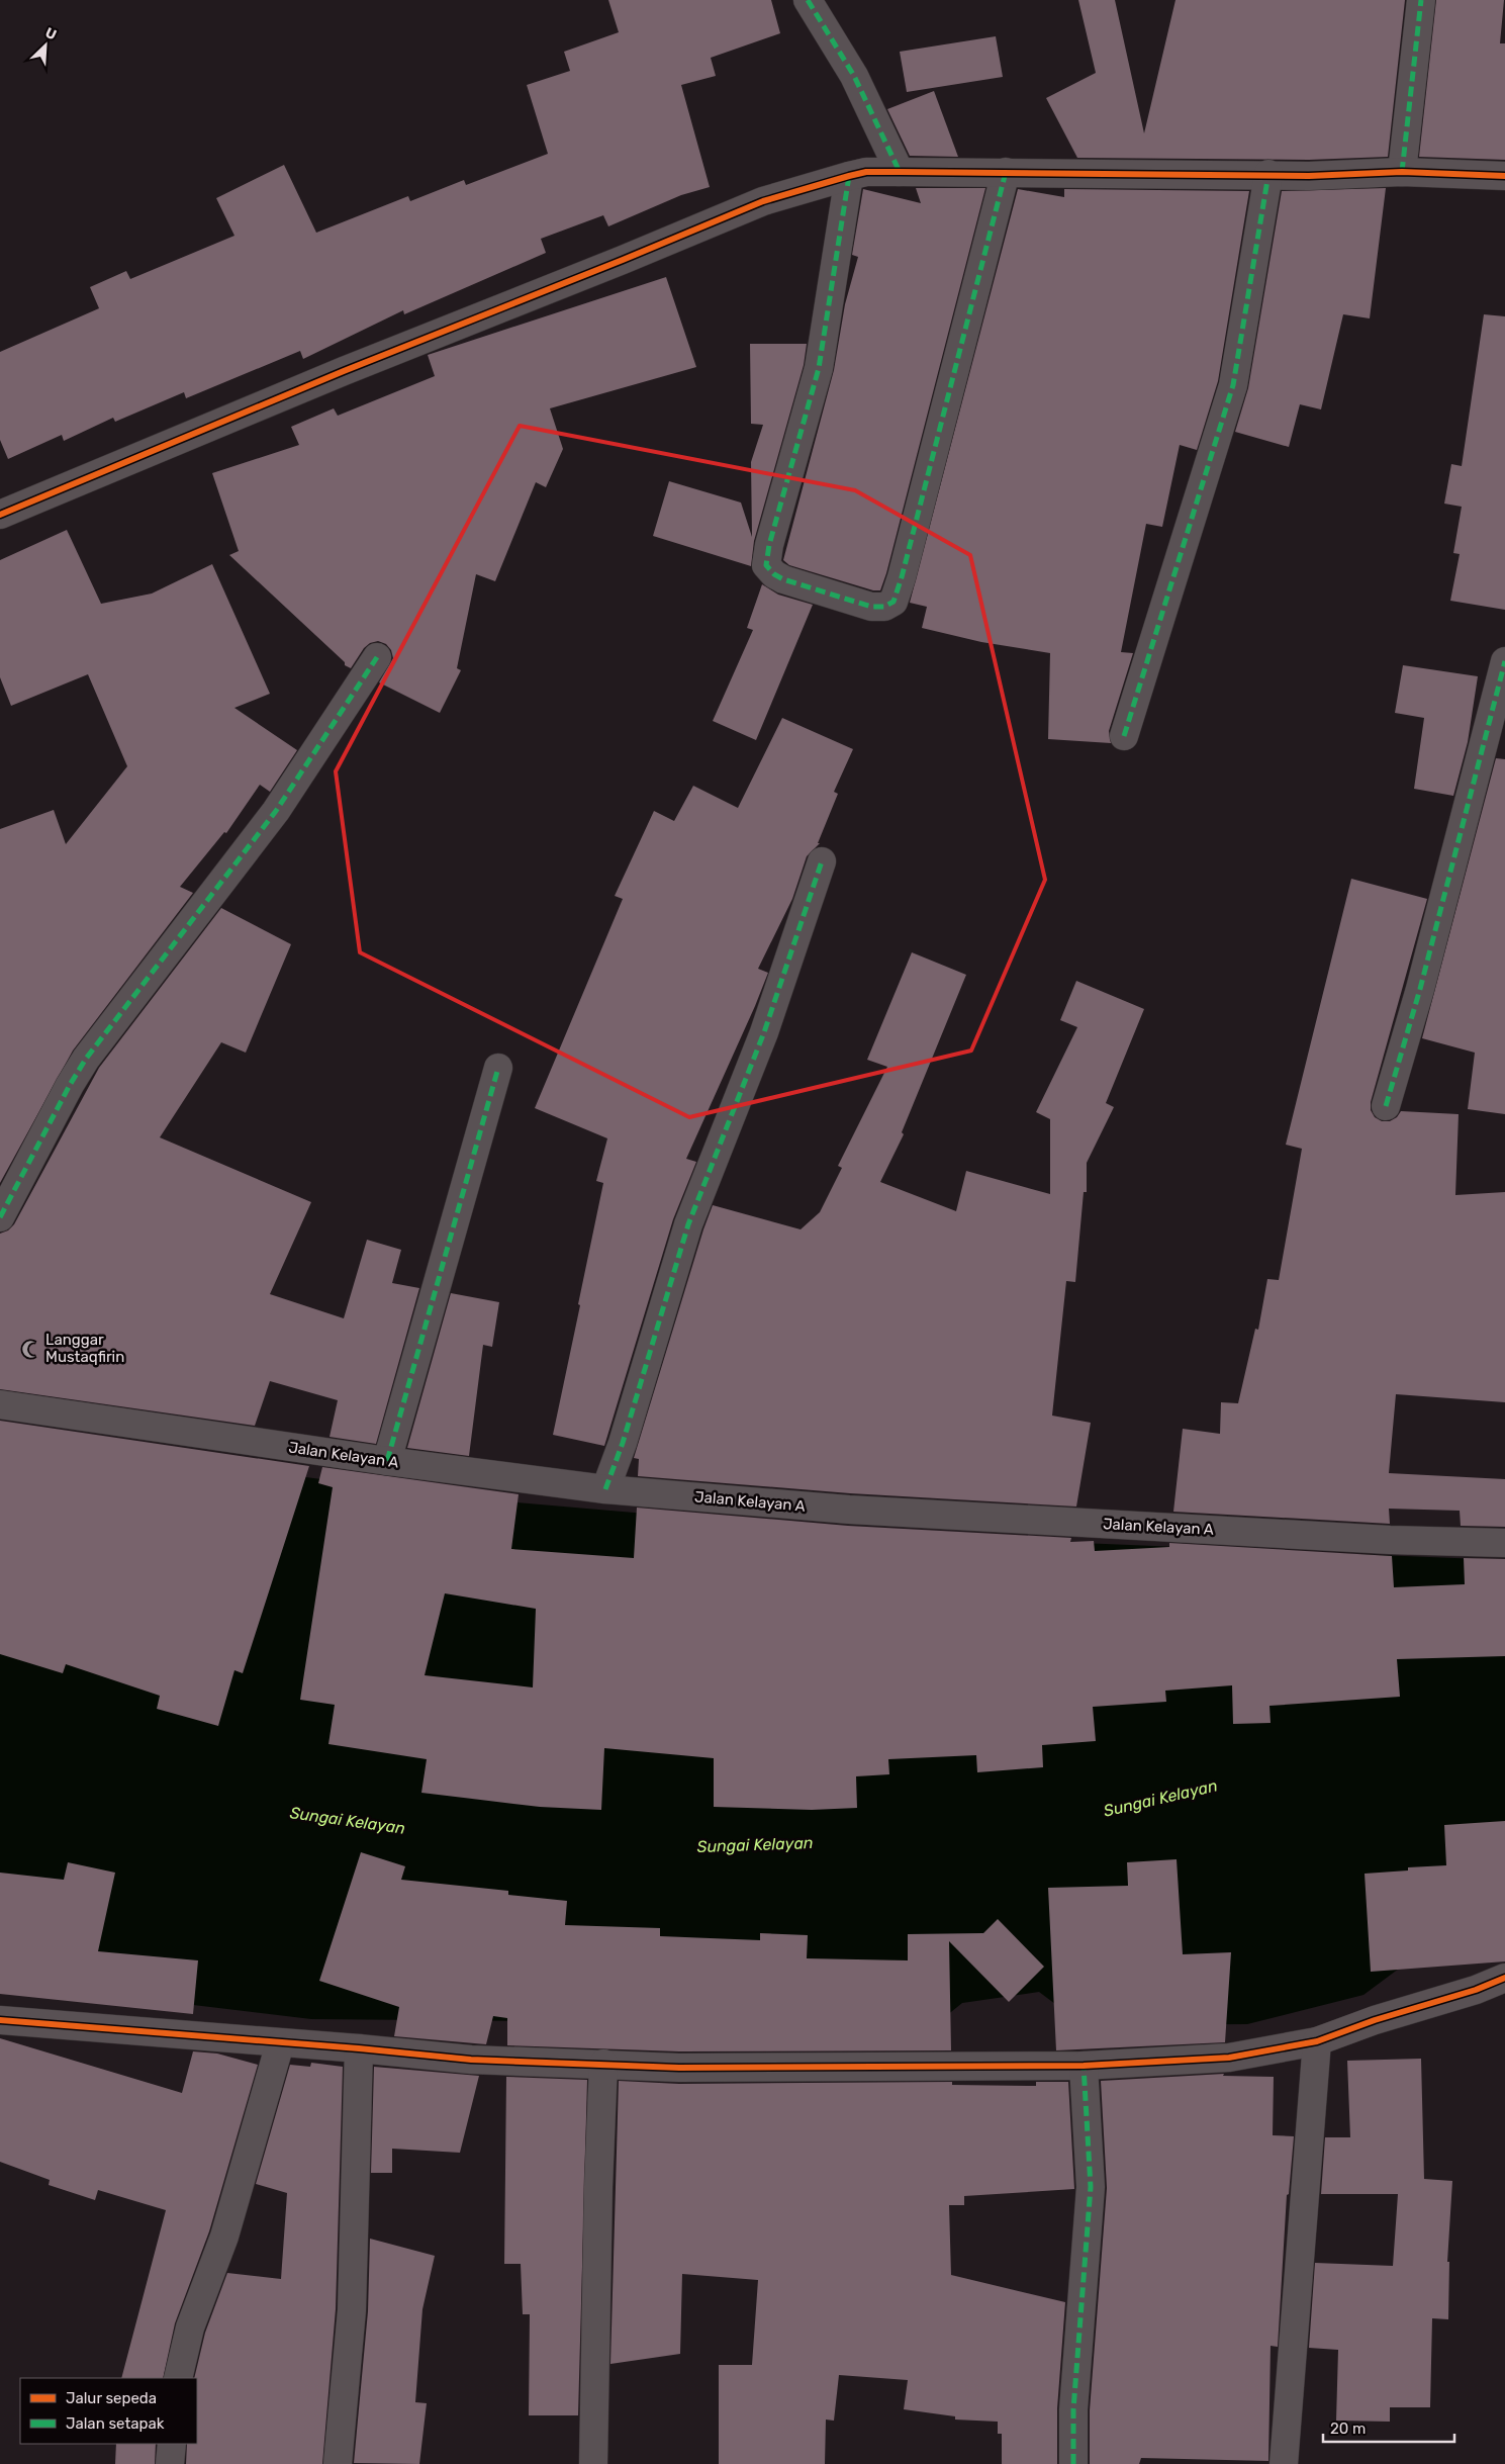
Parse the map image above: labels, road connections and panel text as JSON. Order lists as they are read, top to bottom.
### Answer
{
  "streets": {
    "street": ["Jalan Kelayan A"]
  },
  "water": ["Sungai Kelayan"],
  "places": {
    "mosque": ["Langgar Mustaqfirin"]
  },
  "legend": ["Jalur sepeda", "Jalan setapak"],
  "scale_bar": "20 m",
  "north": "top right"
}
